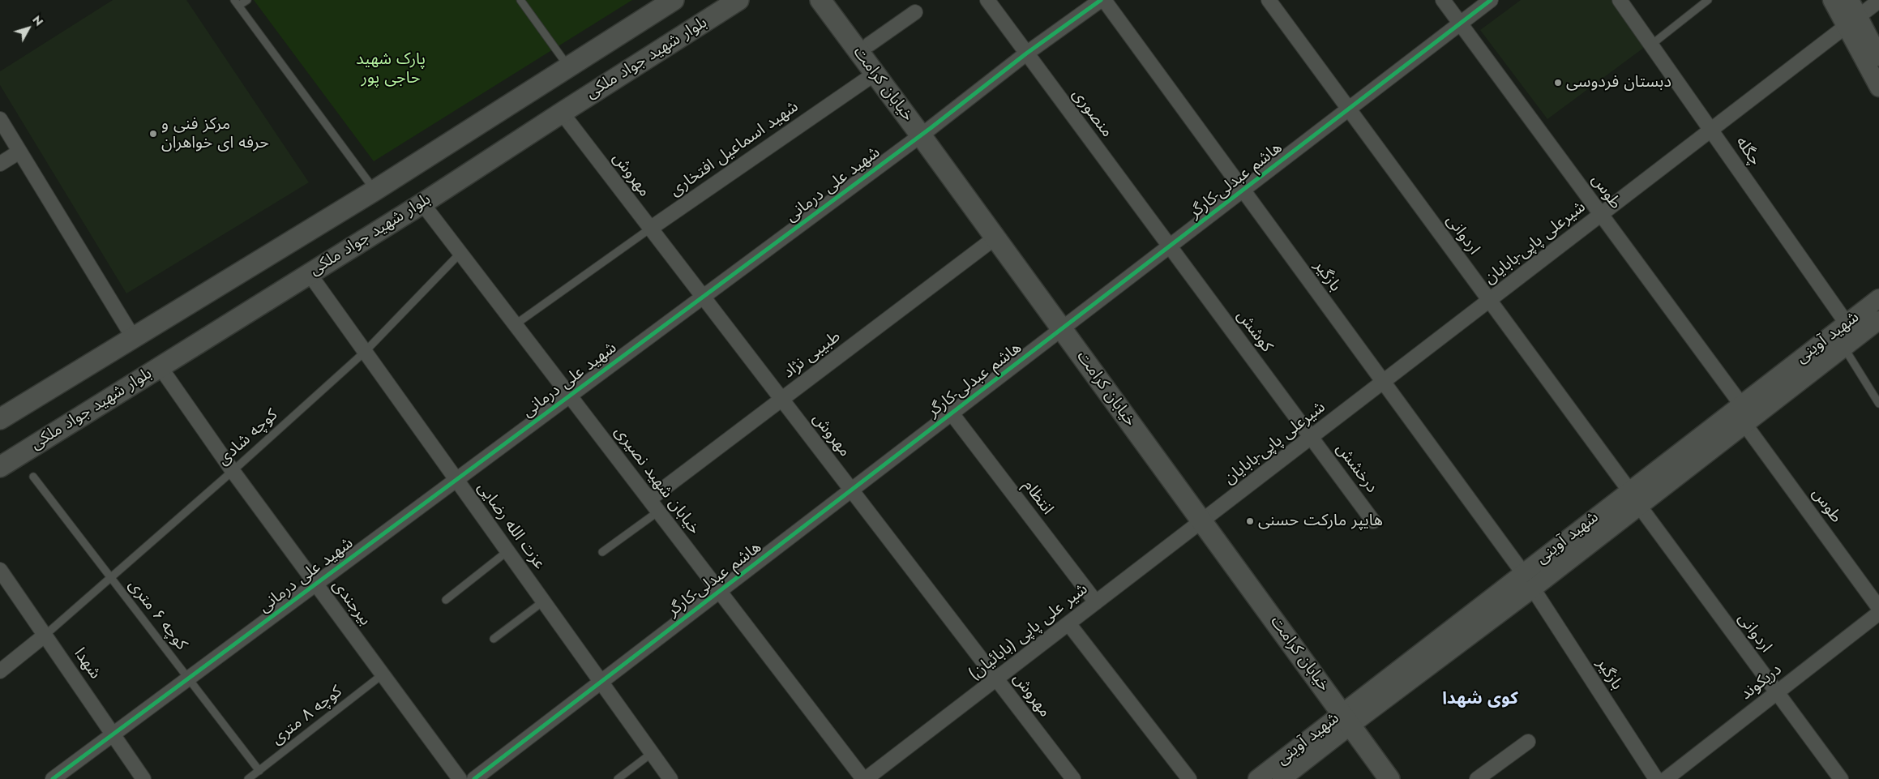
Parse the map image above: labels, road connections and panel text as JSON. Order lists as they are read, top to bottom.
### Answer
{
  "streets": {
    "main road": ["بلوار شهید جواد ملکی", "خیابان کرامت"],
    "street": [
      "منصوری",
      "شهید اسماعیل افتخاری",
      "چگله",
      "مهروش",
      "هاشم عبدلی-کارگر",
      "شهید علی درمانی",
      "طوس",
      "اردوانی",
      "شیرعلی پاپی-بابایان",
      "بازگیر",
      "کوشش",
      "شهید آوینی",
      "طبیبی نژاد",
      "درخشش",
      "خیابان شهید نصیری",
      "انتظام",
      "عزت الله رضایی",
      "بیرجندی",
      "شیر علی پاپی (بابائیان)",
      "شهدا",
      "دریکوند"
    ],
    "lane": ["کوچه شادی", "کوچه ۶ متری", "کوچه ۸ متری"]
  },
  "crossings": [
    ["بلوار شهید جواد ملکی", "مهروش"],
    ["بلوار شهید جواد ملکی", "خیابان شهید نصیری"],
    ["بلوار شهید جواد ملکی", "عزت الله رضایی"],
    ["بلوار شهید جواد ملکی", "بیرجندی"],
    ["خیابان کرامت", "شهید اسماعیل افتخاری"],
    ["خیابان کرامت", "هاشم عبدلی-کارگر"],
    ["خیابان کرامت", "شهید علی درمانی"],
    ["خیابان کرامت", "شیرعلی پاپی-بابایان"],
    ["خیابان کرامت", "شهید آوینی"],
    ["خیابان کرامت", "طبیبی نژاد"],
    ["خیابان کرامت", "شیر علی پاپی (بابائیان)"],
    ["منصوری", "هاشم عبدلی-کارگر"],
    ["منصوری", "شهید علی درمانی"],
    ["منصوری", "کوشش"],
    ["شهید اسماعیل افتخاری", "مهروش"],
    ["شهید اسماعیل افتخاری", "خیابان شهید نصیری"],
    ["چگله", "شیرعلی پاپی-بابایان"],
    ["چگله", "شهید آوینی"],
    ["مهروش", "هاشم عبدلی-کارگر"],
    ["مهروش", "شهید علی درمانی"],
    ["مهروش", "طبیبی نژاد"],
    ["مهروش", "شیر علی پاپی (بابائیان)"],
    ["هاشم عبدلی-کارگر", "طوس"],
    ["هاشم عبدلی-کارگر", "اردوانی"],
    ["هاشم عبدلی-کارگر", "بازگیر"],
    ["هاشم عبدلی-کارگر", "کوشش"],
    ["هاشم عبدلی-کارگر", "خیابان شهید نصیری"],
    ["هاشم عبدلی-کارگر", "انتظام"],
    ["هاشم عبدلی-کارگر", "عزت الله رضایی"],
    ["شهید علی درمانی", "بازگیر"],
    ["شهید علی درمانی", "خیابان شهید نصیری"],
    ["شهید علی درمانی", "عزت الله رضایی"],
    ["شهید علی درمانی", "بیرجندی"],
    ["شهید علی درمانی", "کوچه ۶ متری"],
    ["شهید علی درمانی", "شهدا"],
    ["طوس", "شیرعلی پاپی-بابایان"],
    ["طوس", "شهید آوینی"],
    ["اردوانی", "شیرعلی پاپی-بابایان"],
    ["اردوانی", "شهید آوینی"],
    ["اردوانی", "دریکوند"],
    ["شیرعلی پاپی-بابایان", "بازگیر"],
    ["شیرعلی پاپی-بابایان", "کوشش"],
    ["شیرعلی پاپی-بابایان", "درخشش"],
    ["شیرعلی پاپی-بابایان", "شیر علی پاپی (بابائیان)"],
    ["بازگیر", "شهید آوینی"],
    ["کوشش", "درخشش"],
    ["طبیبی نژاد", "خیابان شهید نصیری"],
    ["کوچه شادی", "خیابان شهید نصیری"],
    ["کوچه شادی", "عزت الله رضایی"],
    ["کوچه شادی", "بیرجندی"],
    ["کوچه شادی", "کوچه ۶ متری"],
    ["کوچه شادی", "شهدا"],
    ["خیابان شهید نصیری", "شیر علی پاپی (بابائیان)"],
    ["انتظام", "شیر علی پاپی (بابائیان)"],
    ["بیرجندی", "کوچه ۸ متری"],
    ["کوچه ۶ متری", "کوچه ۸ متری"]
  ],
  "districts": ["کوی شهدا"],
  "parks": ["پارک شهید حاجی پور"],
  "places": ["دبستان فردوسی", "مرکز فنی و حرفه ای خواهران", "هایپر مارکت حسنی"],
  "north": "top right"
}
